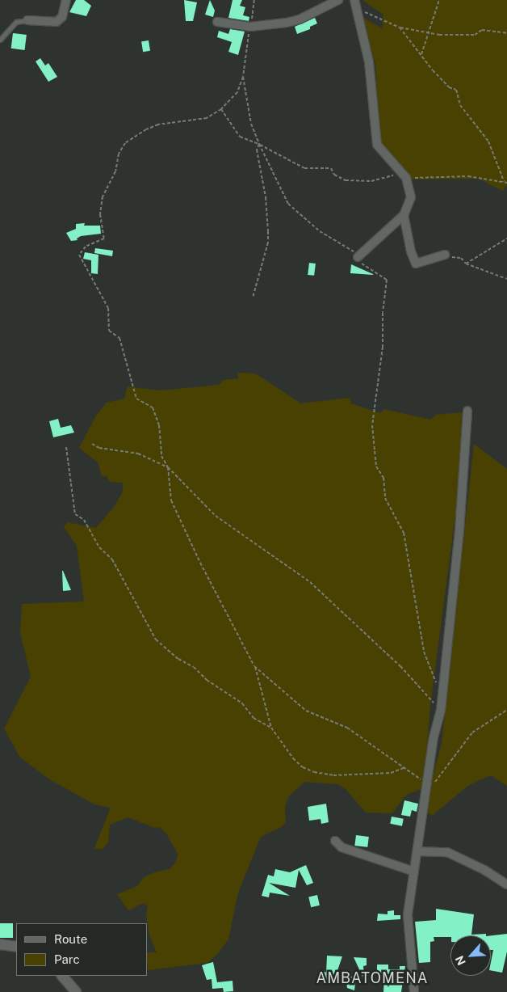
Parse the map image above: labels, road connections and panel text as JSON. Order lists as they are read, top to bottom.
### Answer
{
  "districts": ["AMBATOMENA"],
  "legend": ["Route", "Parc"],
  "north": "bottom left"
}
